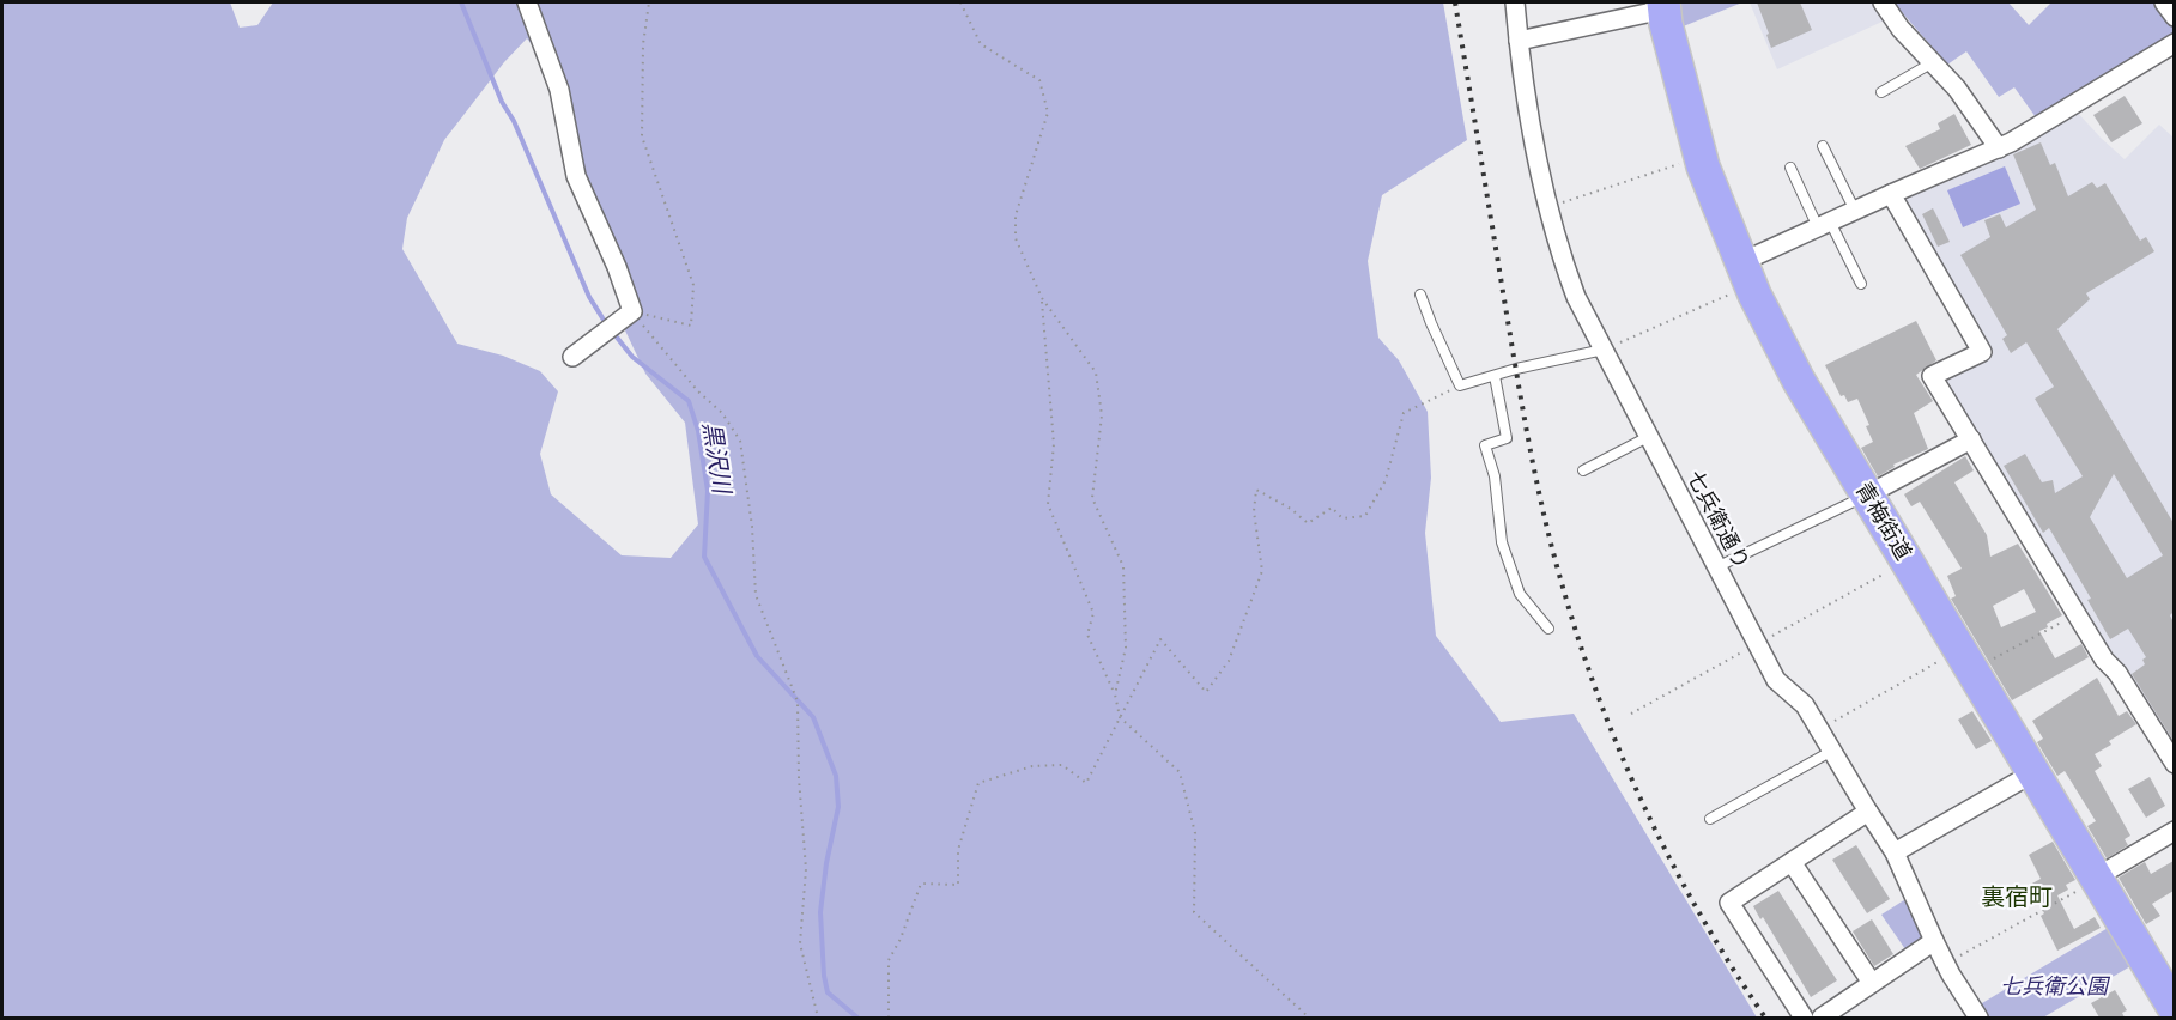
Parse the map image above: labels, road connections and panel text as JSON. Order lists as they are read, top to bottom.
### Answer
{
  "streets": {
    "highway": ["青梅街道"],
    "street": ["七兵衛通り"]
  },
  "districts": ["裏宿町"],
  "water": ["黒沢川"],
  "parks": ["七兵衛公園"]
}
